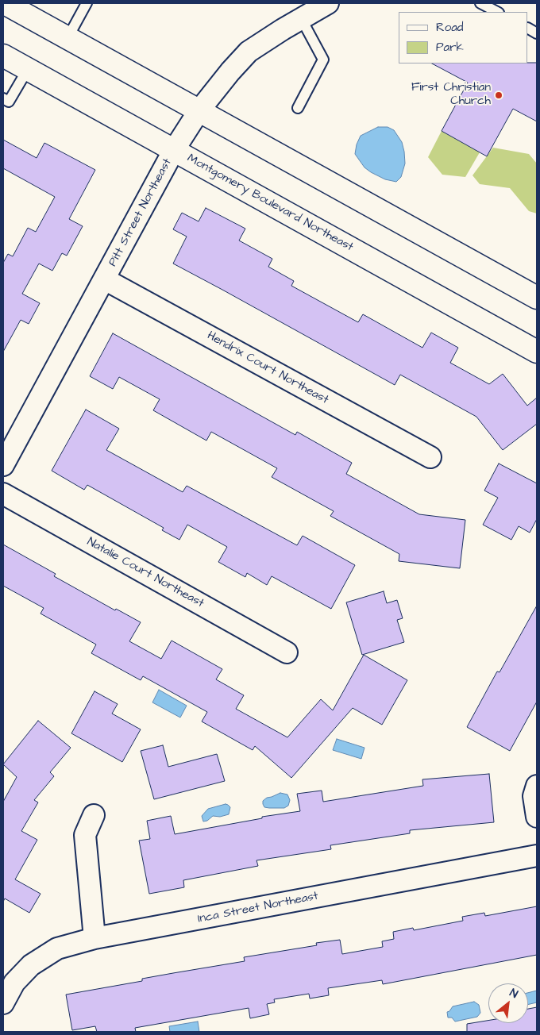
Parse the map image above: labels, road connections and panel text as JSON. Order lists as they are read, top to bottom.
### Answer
{
  "streets": {
    "main road": ["Montgomery Boulevard Northeast"],
    "street": [
      "Pitt Street Northeast",
      "Hendrix Court Northeast",
      "Natalie Court Northeast",
      "Inca Street Northeast"
    ]
  },
  "crossings": [
    ["Montgomery Boulevard Northeast", "Pitt Street Northeast"],
    ["Pitt Street Northeast", "Hendrix Court Northeast"]
  ],
  "places": ["First Christian Church"],
  "legend": ["Road", "Park"],
  "north": "top right"
}
